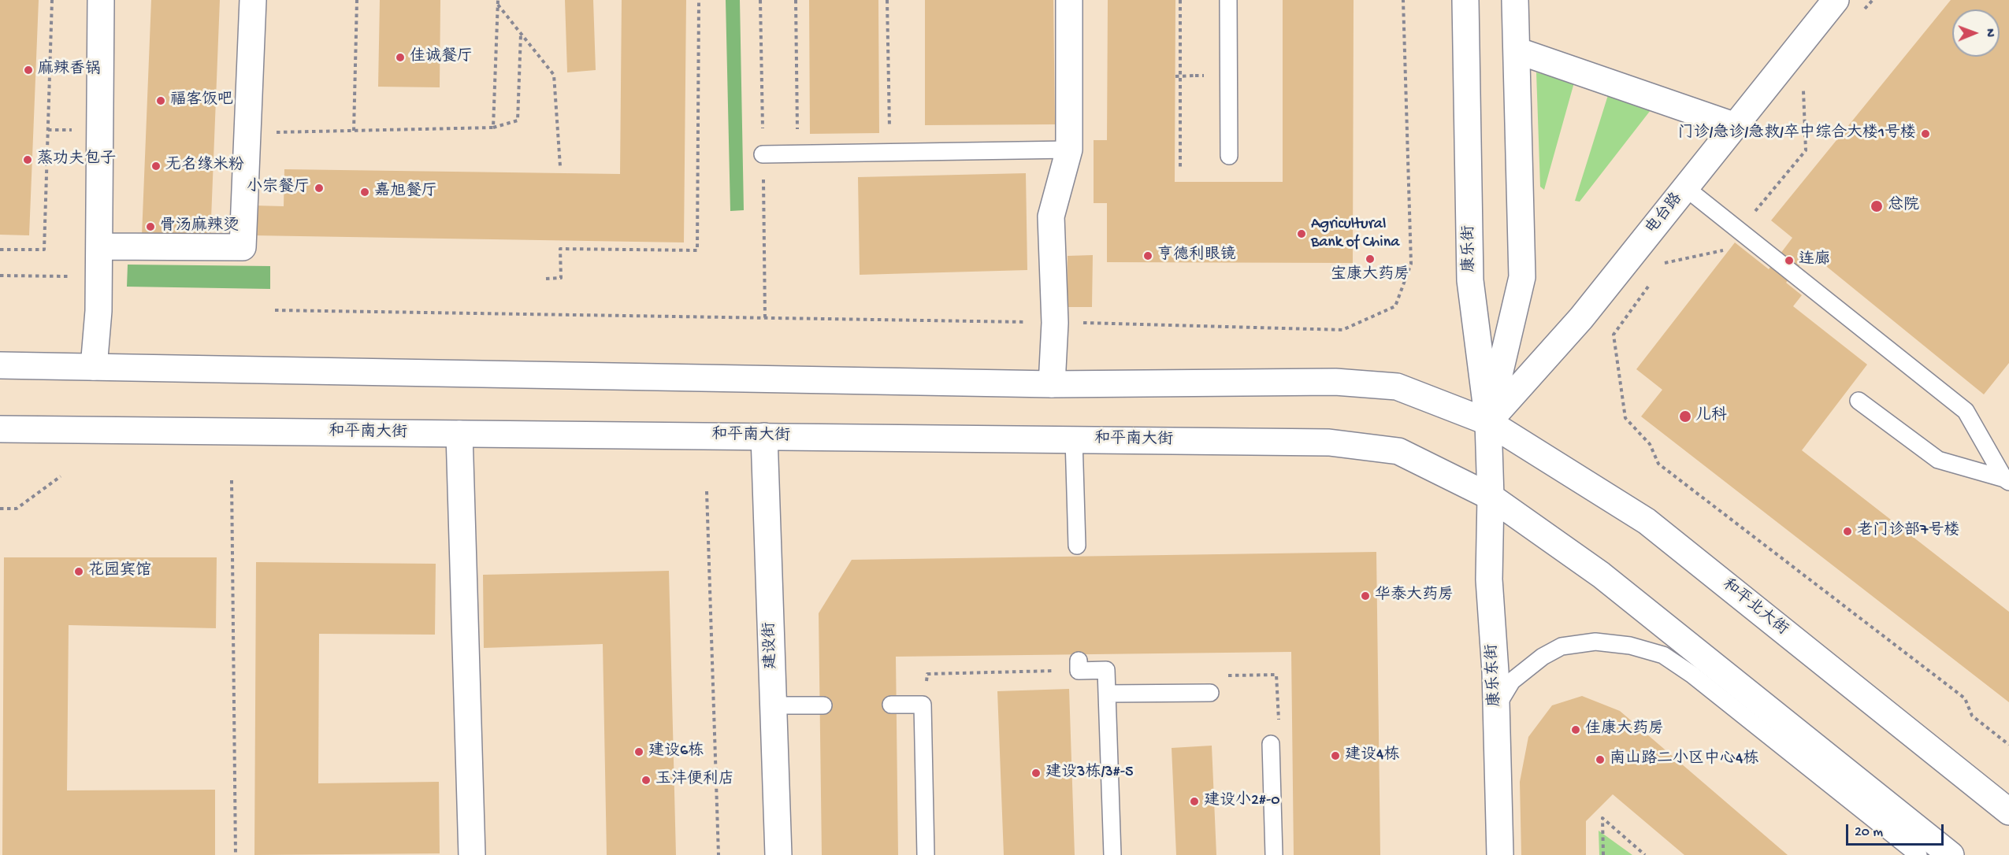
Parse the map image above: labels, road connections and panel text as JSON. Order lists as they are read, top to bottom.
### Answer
{
  "streets": {
    "main road": [
      "电台路",
      "康乐街",
      "和平南大街",
      "和平北大街",
      "建设街",
      "康乐东街"
    ]
  },
  "crossings": [
    ["电台路", "康乐街"],
    ["电台路", "和平北大街"],
    ["康乐街", "和平南大街"],
    ["康乐街", "和平北大街"],
    ["康乐街", "康乐东街"],
    ["和平南大街", "建设街"],
    ["和平南大街", "康乐东街"]
  ],
  "places": [
    "佳诚餐厅",
    "麻辣香锅",
    "福客饭吧",
    "门诊/急诊/急救/卒中综合大楼1号楼",
    "蒸功夫包子",
    "无名缘米粉",
    "小宗餐厅",
    "嘉旭餐厅",
    "总院",
    "骨汤麻辣烫",
    "Agricultural Bank of China",
    "亨德利眼镜",
    "宝康大药房",
    "连廊",
    "儿科",
    "老门诊部7号楼",
    "花园宾馆",
    "华泰大药房",
    "佳康大药房",
    "建设6栋",
    "建设4栋",
    "南山路二小区中心4栋",
    "建设3栋/3#-5",
    "玉沣便利店",
    "建设小2#-0"
  ],
  "scale_bar": "20 m",
  "north": "right"
}
